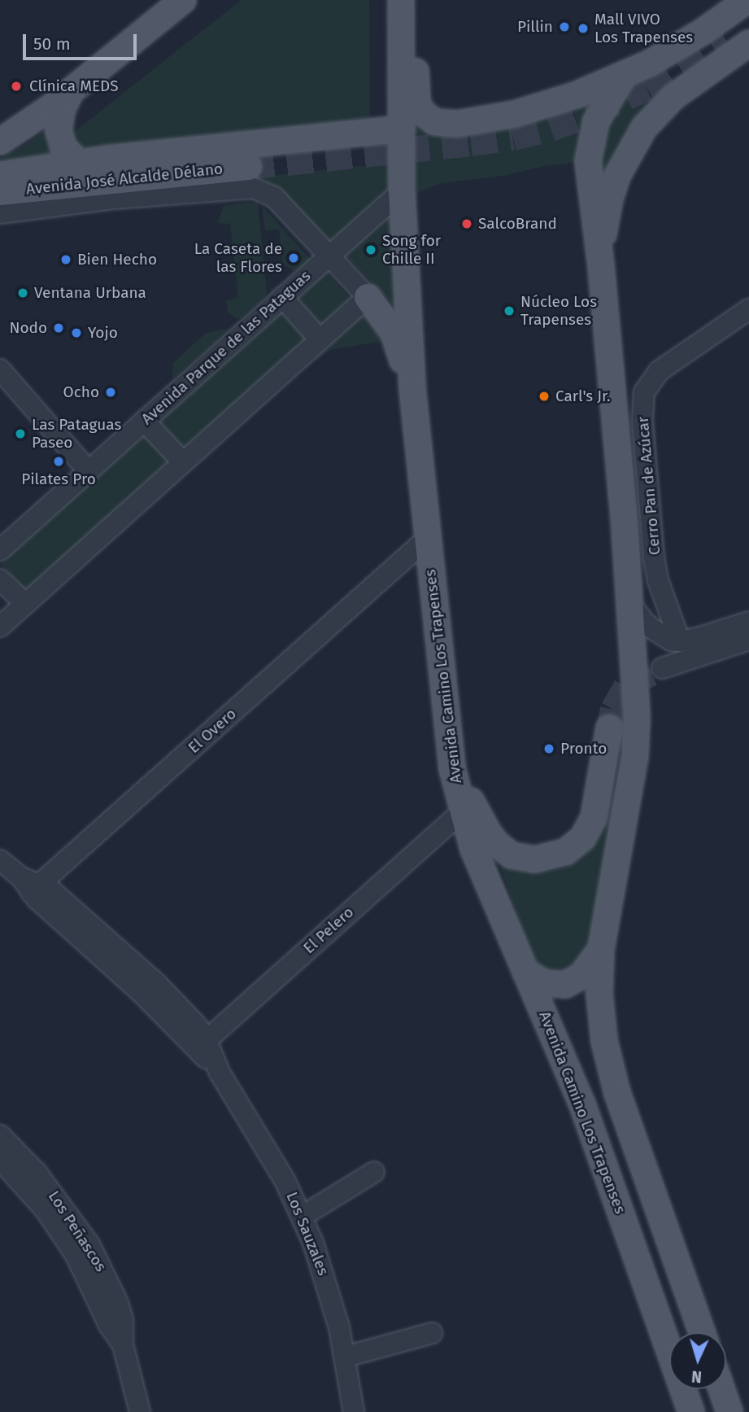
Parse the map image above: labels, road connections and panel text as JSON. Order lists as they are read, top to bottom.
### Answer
{
  "streets": {
    "main road": ["Avenida José Alcalde Délano", "Avenida Camino Los Trapenses"],
    "street": [
      "Avenida Parque de las Pataguas",
      "Cerro Pan de Azúcar",
      "El Overo",
      "El Pelero",
      "Los Peñascos",
      "Los Sauzales"
    ]
  },
  "crossings": [
    ["Avenida Parque de las Pataguas", "Avenida Camino Los Trapenses"],
    ["Avenida Camino Los Trapenses", "El Overo"],
    ["Avenida Camino Los Trapenses", "El Pelero"],
    ["El Overo", "Los Sauzales"],
    ["El Pelero", "Los Sauzales"]
  ],
  "places": [
    "Pillin",
    "Mall VIVO Los Trapenses",
    "Clínica MEDS",
    "SalcoBrand",
    "Song for Chille II",
    "La Caseta de las Flores",
    "Bien Hecho",
    "Ventana Urbana",
    "Núcleo Los Trapenses",
    "Nodo",
    "Yojo",
    "Ocho",
    "Carl's Jr.",
    "Las Pataguas Paseo",
    "Pilates Pro",
    "Pronto"
  ],
  "scale_bar": "50 m",
  "north": "bottom"
}
